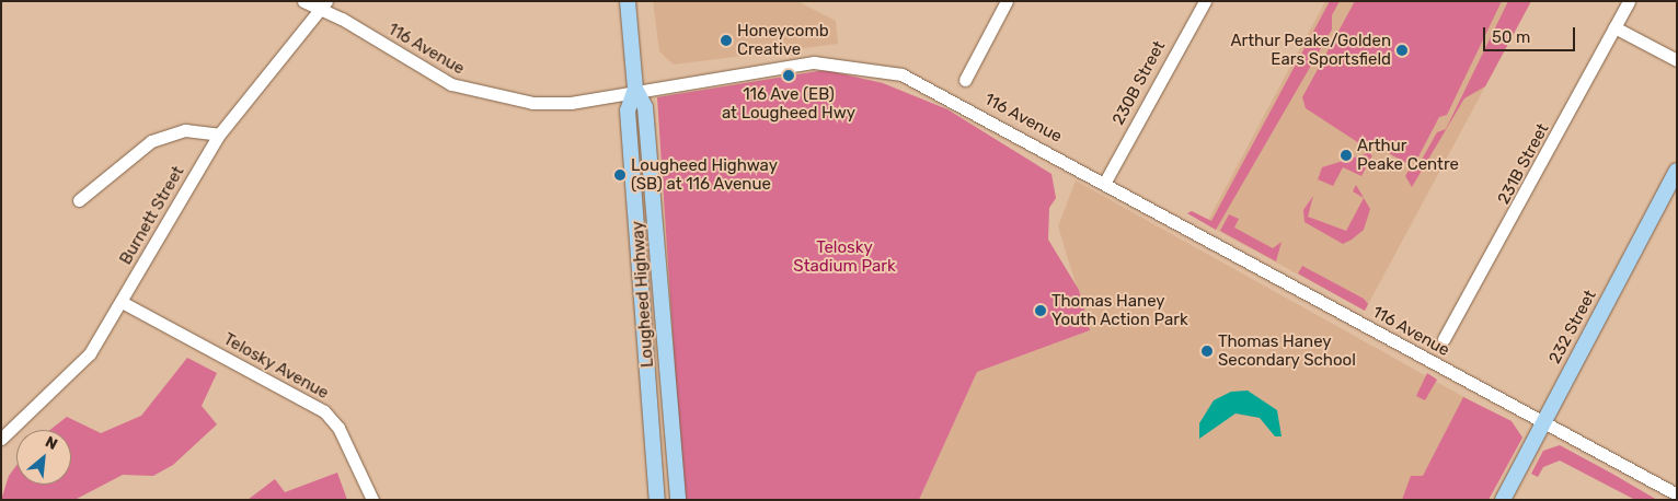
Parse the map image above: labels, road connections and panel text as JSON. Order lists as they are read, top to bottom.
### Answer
{
  "streets": {
    "main road": ["Lougheed Highway", "232 Street"],
    "street": [
      "116 Avenue",
      "230B Street",
      "231B Street",
      "Burnett Street",
      "Telosky Avenue"
    ]
  },
  "crossings": [
    ["116 Avenue", "230B Street"],
    ["116 Avenue", "Burnett Street"],
    ["116 Avenue", "Lougheed Highway"],
    ["116 Avenue", "232 Street"],
    ["Burnett Street", "Telosky Avenue"]
  ],
  "parks": ["Telosky Stadium Park"],
  "places": [
    "Honeycomb Creative",
    "Arthur Peake/Golden Ears Sportsfield",
    "116 Ave (EB) at Lougheed Hwy",
    "Arthur Peake Centre",
    "Lougheed Highway (SB) at 116 Avenue",
    "Thomas Haney Youth Action Park",
    "Thomas Haney Secondary School"
  ],
  "scale_bar": "50 m",
  "north": "top right"
}
